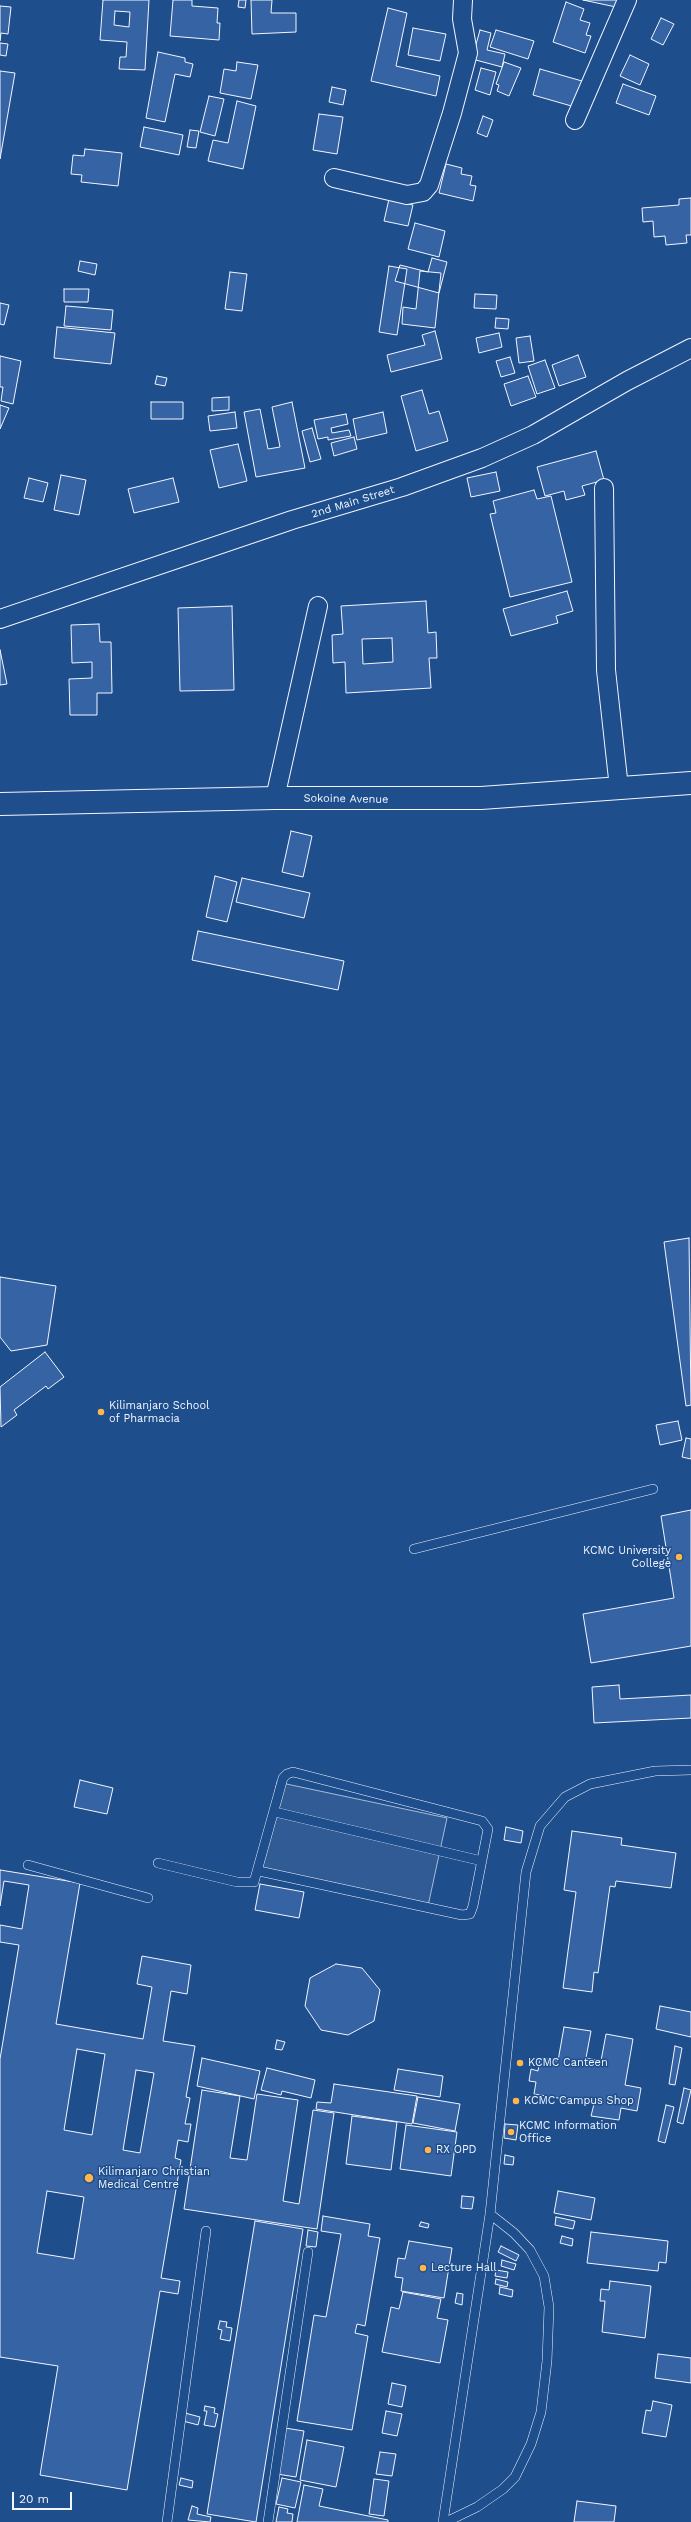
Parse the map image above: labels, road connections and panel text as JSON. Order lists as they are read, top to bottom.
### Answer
{
  "streets": {
    "street": ["2nd Main Street", "Sokoine Avenue"]
  },
  "places": [
    "Kilimanjaro School of Pharmacia",
    "KCMC University College",
    "KCMC Canteen",
    "KCMC Campus Shop",
    "KCMC Information Office",
    "RX OPD",
    "Kilimanjaro Christian Medical Centre",
    "Lecture Hall"
  ],
  "scale_bar": "20 m"
}
